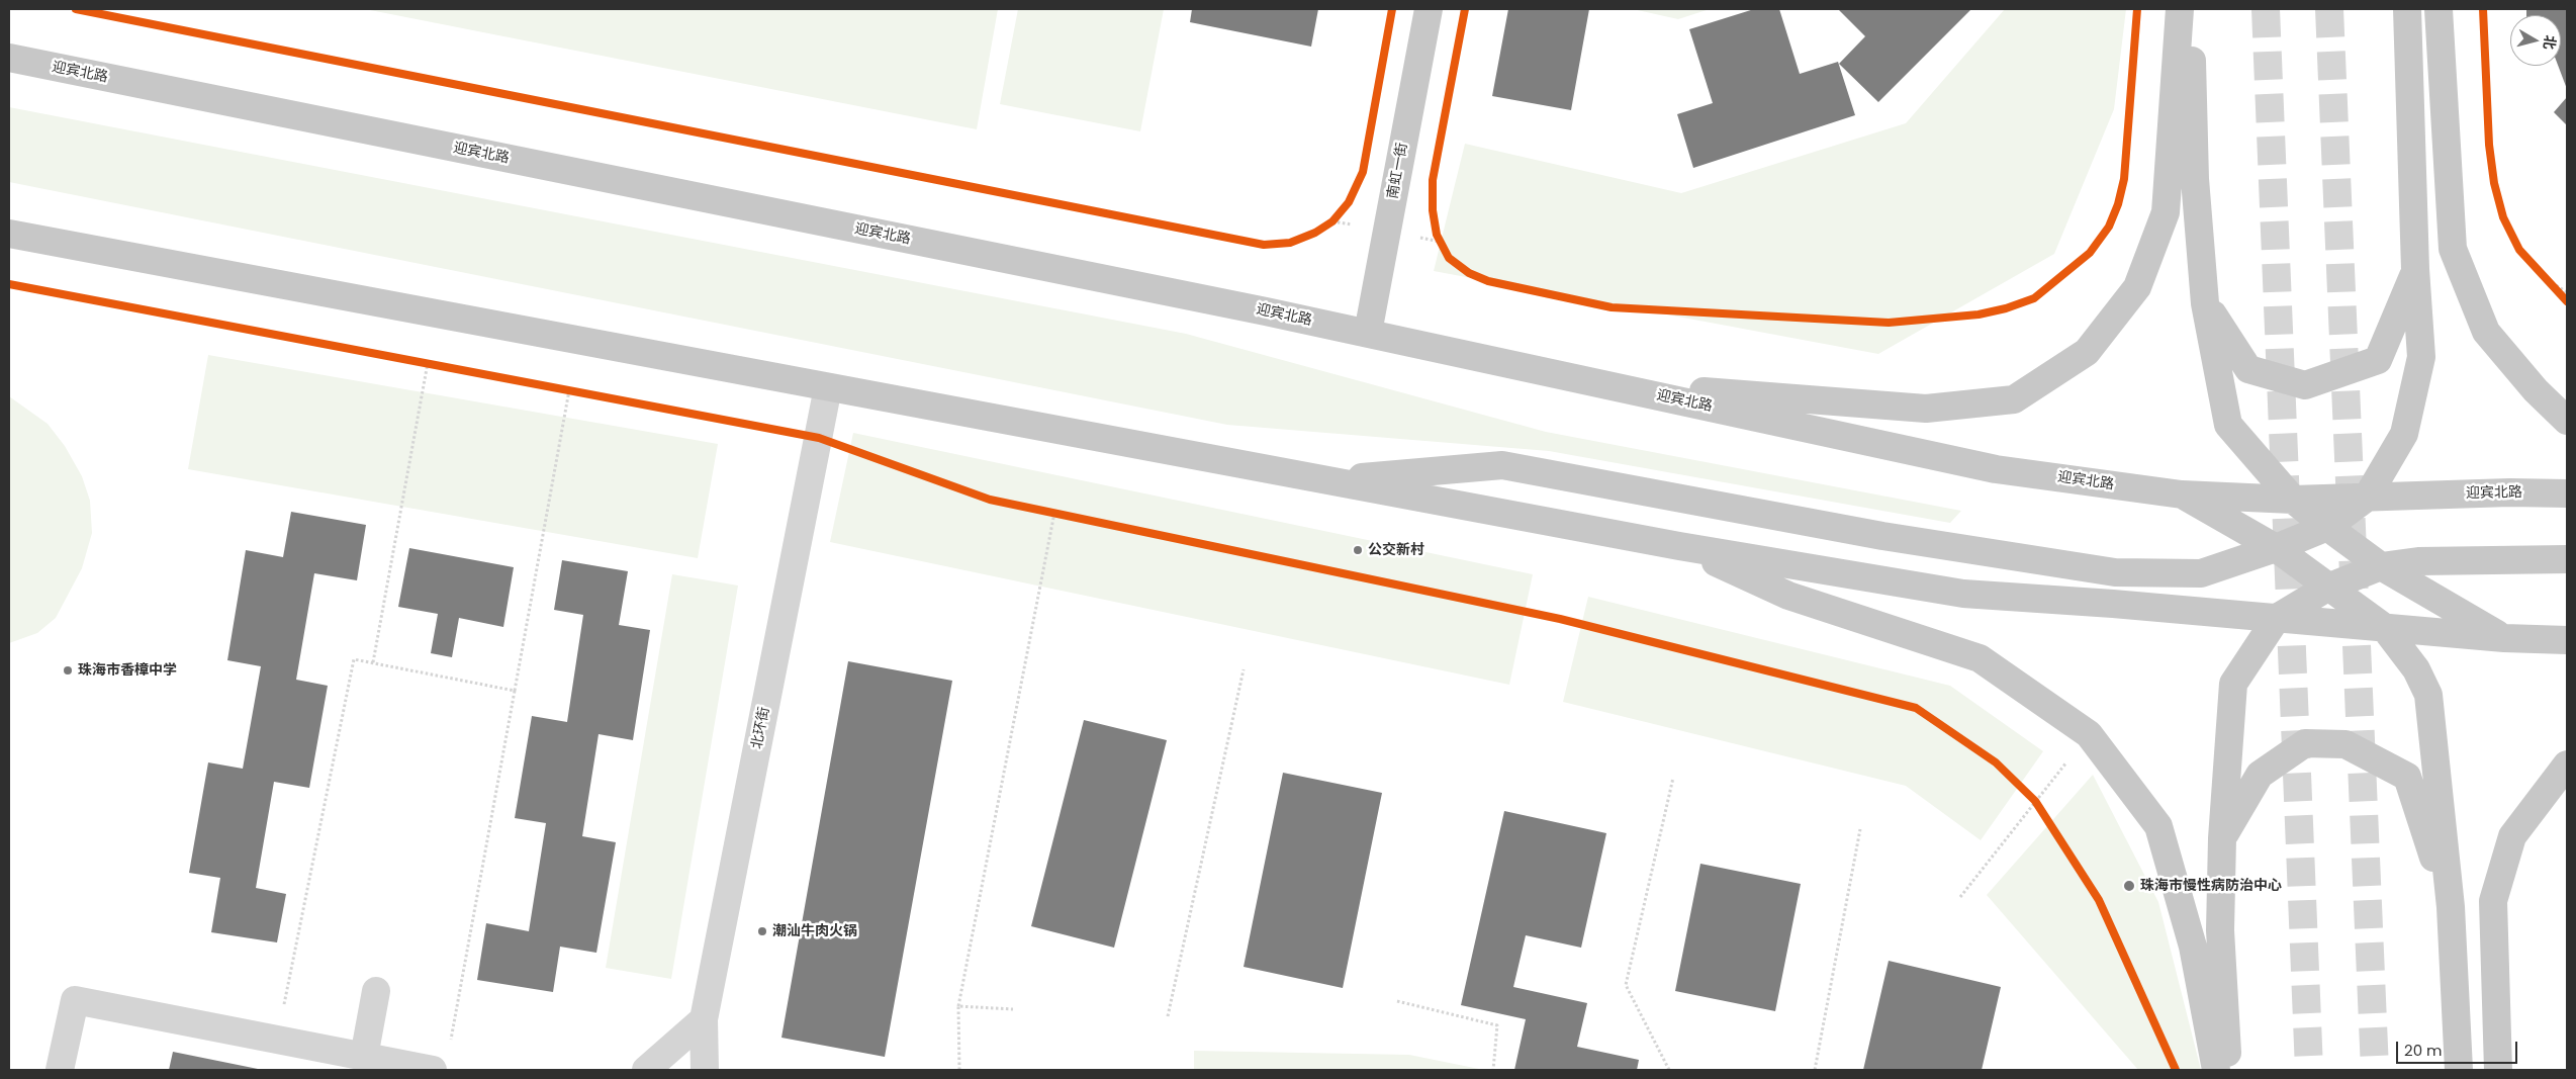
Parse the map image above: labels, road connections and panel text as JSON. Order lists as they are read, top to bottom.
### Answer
{
  "streets": {
    "main road": ["迎宾北路", "南虹一街"],
    "street": ["北环街"]
  },
  "crossings": [
    ["迎宾北路", "南虹一街"]
  ],
  "places": [
    "公交新村",
    "珠海市香樟中学",
    "珠海市慢性病防治中心",
    "潮汕牛肉火锅"
  ],
  "scale_bar": "20 m",
  "north": "right"
}
